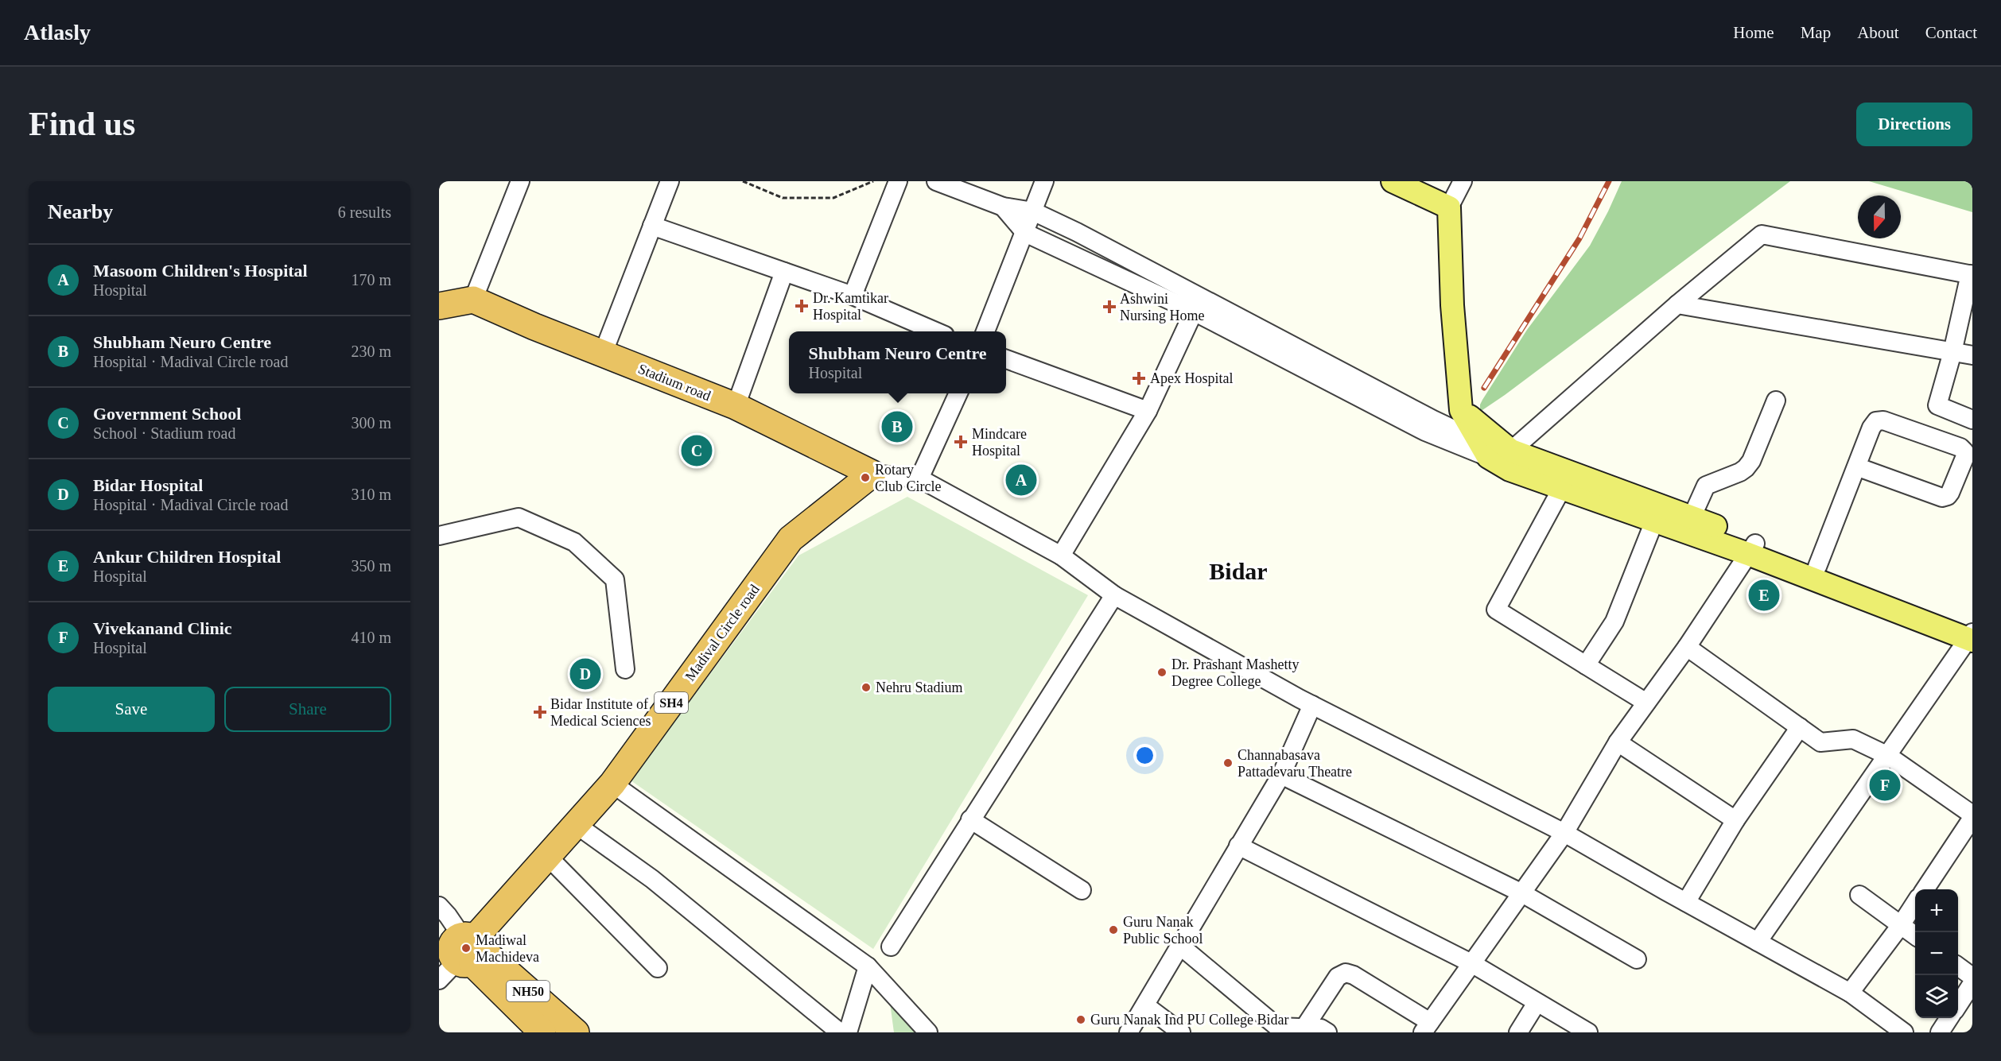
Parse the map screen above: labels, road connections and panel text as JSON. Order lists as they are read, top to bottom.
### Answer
{
  "streets": {
    "highway": [
      "Stadium road",
      "Madival Circle road",
      "SH4",
      "NH50"
    ]
  },
  "crossings": [
    ["Stadium road", "Madival Circle road"],
    ["Madival Circle road", "NH50"]
  ],
  "districts": ["Bidar"],
  "places": {
    "health": [
      "Dr. Kamtikar Hospital",
      "Ashwini Nursing Home",
      "Apex Hospital",
      "Mindcare Hospital",
      "Bidar Institute of Medical Sciences"
    ],
    "other": [
      "Rotary Club Circle",
      "Dr. Prashant Mashetty Degree College",
      "Nehru Stadium",
      "Channabasava Pattadevaru Theatre",
      "Guru Nanak Public School",
      "Madiwal Machideva",
      "Guru Nanak Ind PU College Bidar"
    ]
  },
  "north": "bottom",
  "page": {
    "header": "Atlasly",
    "nav": [
      "Home",
      "Map",
      "About",
      "Contact"
    ],
    "buttons": [
      "Directions",
      ["Save", "Share"]
    ],
    "title": "Find us",
    "heading": ["Nearby", "6 results"],
    "list": [
      {
        "mark": "A",
        "name": "Masoom Children's Hospital",
        "note": "Hospital",
        "value": "170 m"
      },
      {
        "mark": "B",
        "name": "Shubham Neuro Centre",
        "note": "Hospital · Madival Circle road",
        "value": "230 m"
      },
      {
        "mark": "C",
        "name": "Government School",
        "note": "School · Stadium road",
        "value": "300 m"
      },
      {
        "mark": "D",
        "name": "Bidar Hospital",
        "note": "Hospital · Madival Circle road",
        "value": "310 m"
      },
      {
        "mark": "E",
        "name": "Ankur Children Hospital",
        "note": "Hospital",
        "value": "350 m"
      },
      {
        "mark": "F",
        "name": "Vivekanand Clinic",
        "note": "Hospital",
        "value": "410 m"
      }
    ],
    "popup": ["Shubham Neuro Centre", "Hospital"],
    "pins": [
      "B",
      "C",
      "A",
      "E",
      "D",
      "F"
    ],
    "map_buttons": ["+", "−"]
  }
}
